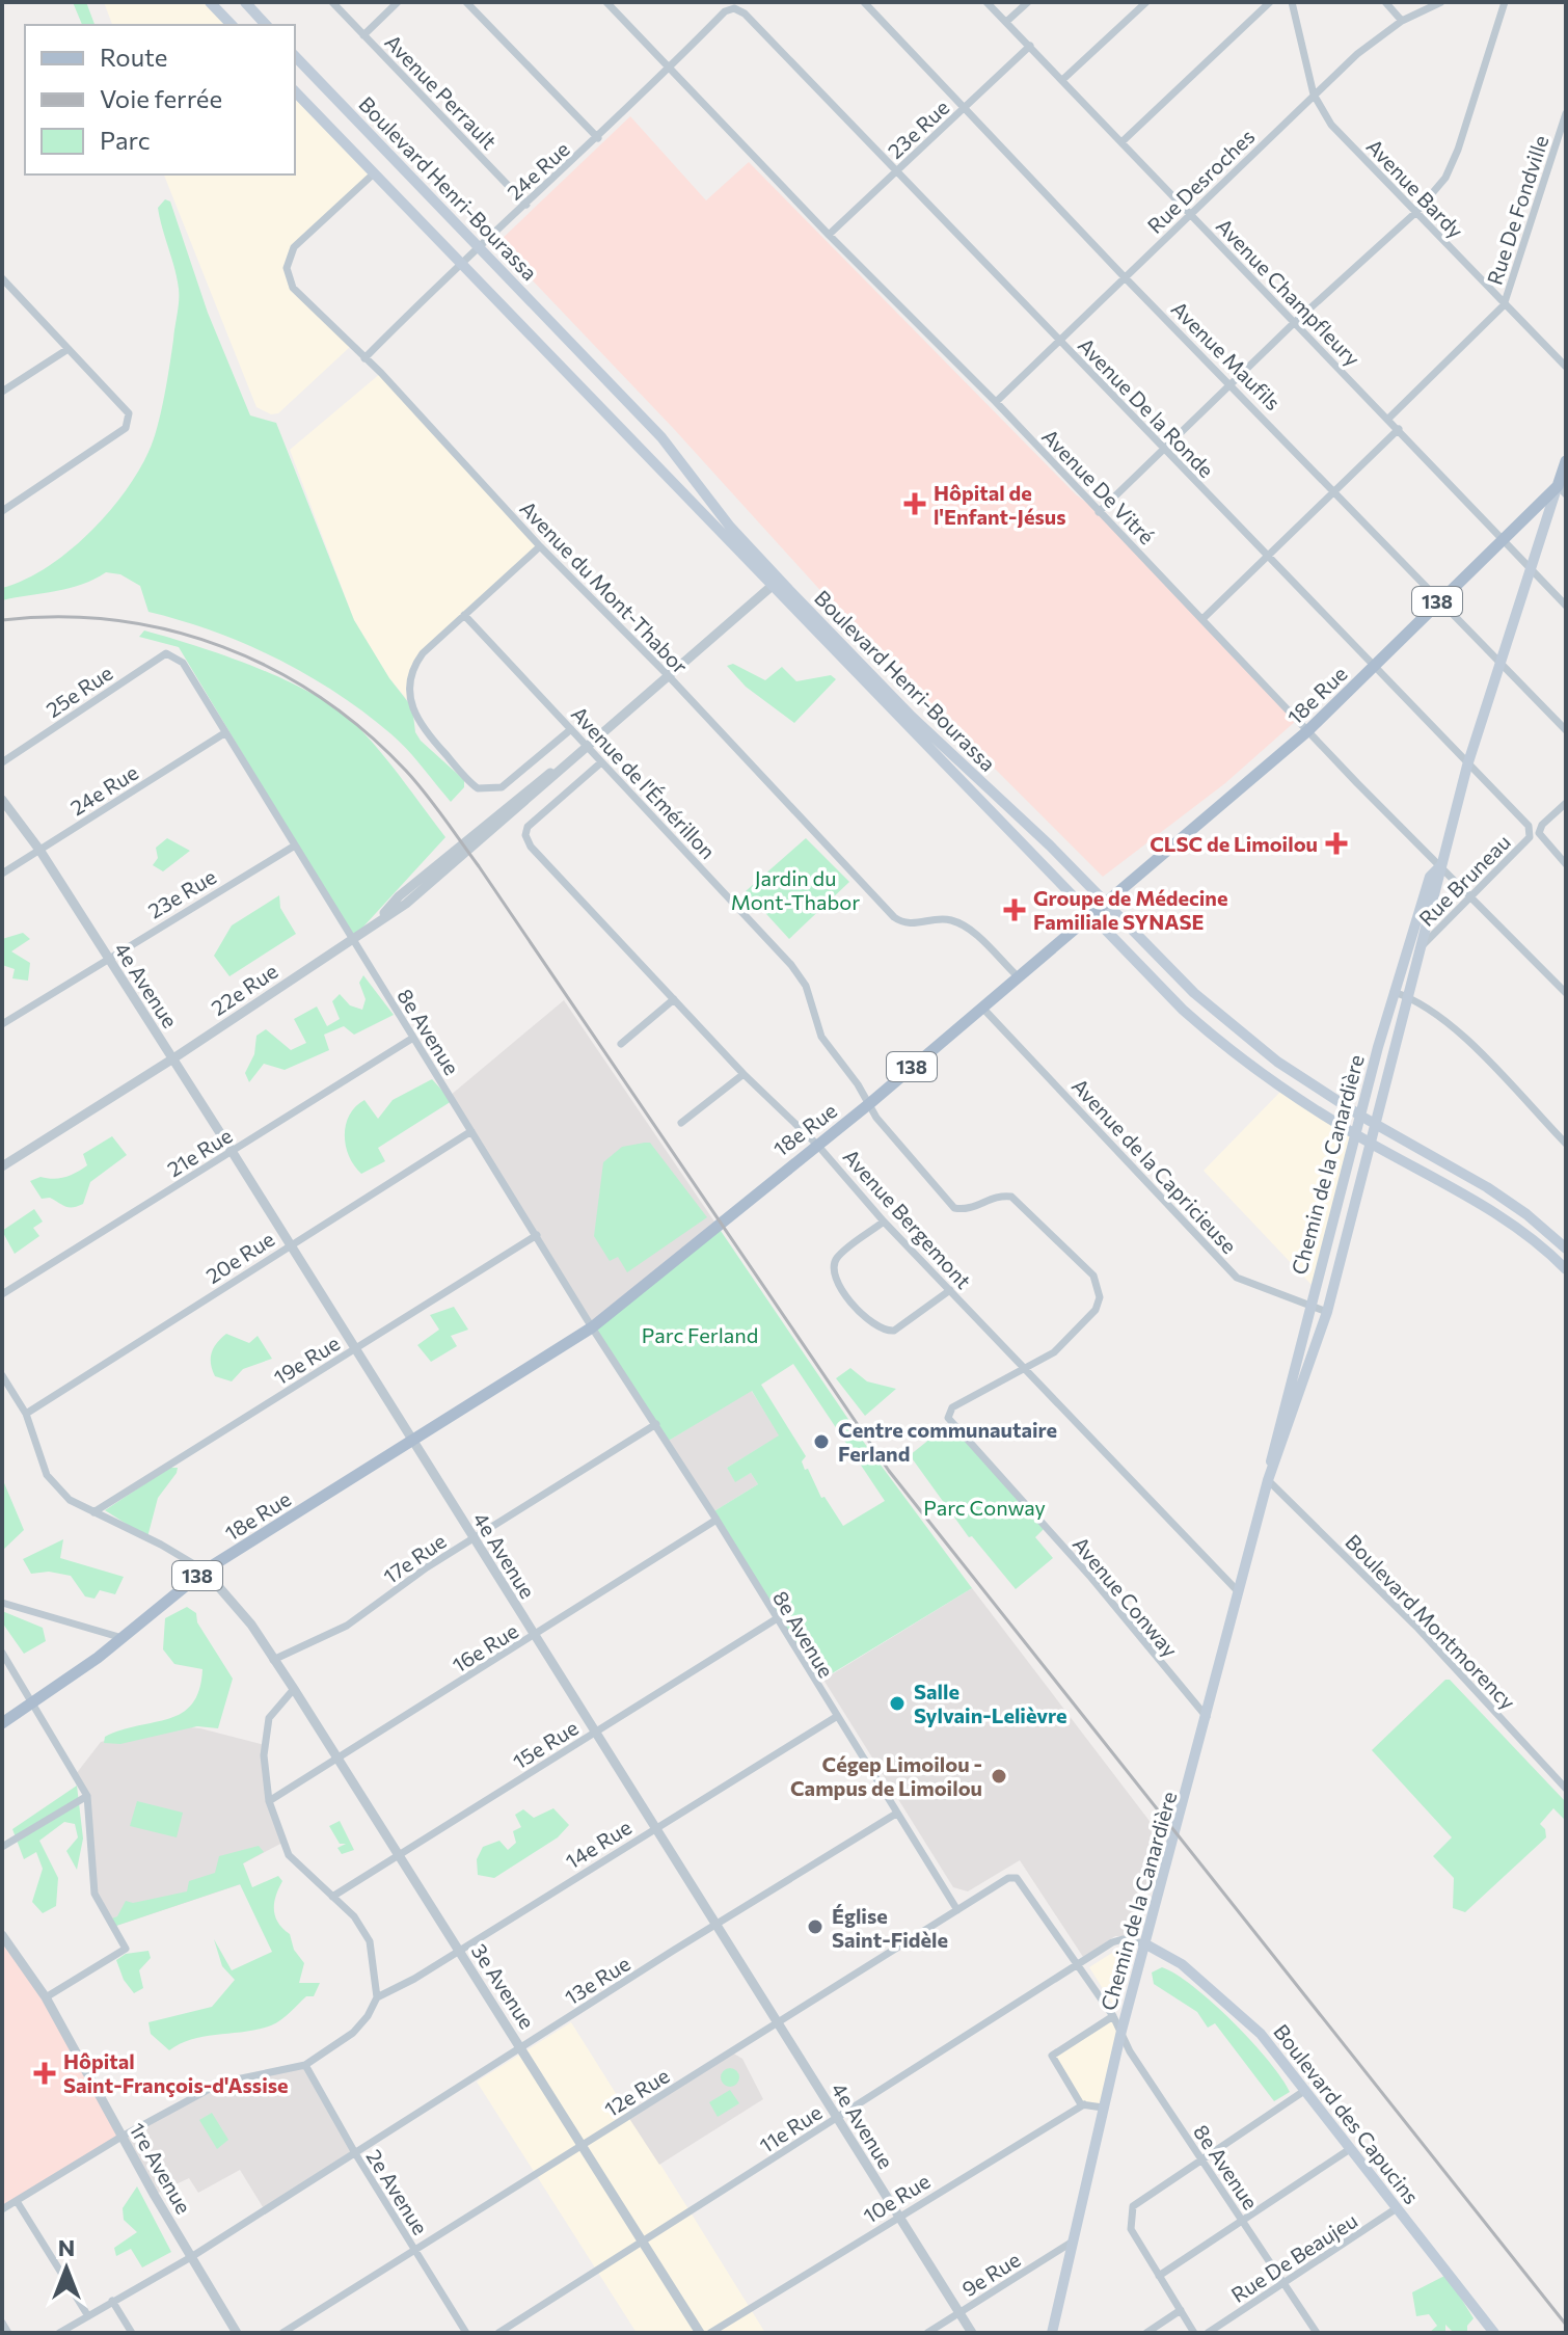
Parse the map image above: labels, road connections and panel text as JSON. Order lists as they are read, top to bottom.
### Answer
{
  "streets": {
    "main road": [
      "Boulevard Henri-Bourassa",
      "138",
      "18e Rue",
      "Chemin de la Canardière",
      "Boulevard des Capucins"
    ],
    "street": [
      "Avenue Perrault",
      "23e Rue",
      "24e Rue",
      "Rue Desroches",
      "Avenue Bardy",
      "Rue De Fondville",
      "Avenue Champfleury",
      "Avenue Maufils",
      "Avenue De la Ronde",
      "Avenue De Vitré",
      "Avenue du Mont-Thabor",
      "25e Rue",
      "Avenue de l'Émérillon",
      "Rue Bruneau",
      "4e Avenue",
      "22e Rue",
      "8e Avenue",
      "21e Rue",
      "Avenue de la Capricieuse",
      "Avenue Bergemont",
      "20e Rue",
      "19e Rue",
      "17e Rue",
      "Avenue Conway",
      "Boulevard Montmorency",
      "16e Rue",
      "15e Rue",
      "14e Rue",
      "13e Rue",
      "3e Avenue",
      "12e Rue",
      "11e Rue",
      "1re Avenue",
      "2e Avenue",
      "10e Rue",
      "Rue De Beaujeu",
      "9e Rue"
    ]
  },
  "crossings": [
    ["Avenue Perrault", "24e Rue"],
    ["23e Rue", "Avenue Champfleury"],
    ["23e Rue", "Avenue Maufils"],
    ["23e Rue", "Avenue De la Ronde"],
    ["23e Rue", "Avenue De Vitré"],
    ["23e Rue", "4e Avenue"],
    ["23e Rue", "8e Avenue"],
    ["24e Rue", "Boulevard Henri-Bourassa"],
    ["24e Rue", "Avenue De la Ronde"],
    ["24e Rue", "Avenue De Vitré"],
    ["24e Rue", "Avenue du Mont-Thabor"],
    ["24e Rue", "4e Avenue"],
    ["24e Rue", "8e Avenue"],
    ["Rue Desroches", "Avenue Bardy"],
    ["Rue Desroches", "Avenue Champfleury"],
    ["Rue Desroches", "Avenue Maufils"],
    ["Rue Desroches", "Avenue De la Ronde"],
    ["Rue Desroches", "Avenue De Vitré"],
    ["Boulevard Henri-Bourassa", "Avenue du Mont-Thabor"],
    ["Boulevard Henri-Bourassa", "18e Rue"],
    ["Boulevard Henri-Bourassa", "22e Rue"],
    ["Boulevard Henri-Bourassa", "Chemin de la Canardière"],
    ["Avenue Bardy", "Rue De Fondville"],
    ["Rue De Fondville", "Avenue Champfleury"],
    ["Avenue Champfleury", "18e Rue"],
    ["Avenue Champfleury", "Chemin de la Canardière"],
    ["Avenue Maufils", "18e Rue"],
    ["Avenue Maufils", "Chemin de la Canardière"],
    ["Avenue De la Ronde", "18e Rue"],
    ["Avenue De la Ronde", "Rue Bruneau"],
    ["Avenue De la Ronde", "Chemin de la Canardière"],
    ["Avenue De Vitré", "18e Rue"],
    ["Avenue De Vitré", "Rue Bruneau"],
    ["Avenue De Vitré", "Chemin de la Canardière"],
    ["Avenue du Mont-Thabor", "18e Rue"],
    ["Avenue du Mont-Thabor", "22e Rue"],
    ["25e Rue", "8e Avenue"],
    ["18e Rue", "Avenue de l'Émérillon"],
    ["18e Rue", "4e Avenue"],
    ["18e Rue", "8e Avenue"],
    ["18e Rue", "Chemin de la Canardière"],
    ["18e Rue", "Avenue de la Capricieuse"],
    ["18e Rue", "Avenue Bergemont"],
    ["18e Rue", "3e Avenue"],
    ["Avenue de l'Émérillon", "22e Rue"],
    ["Avenue de l'Émérillon", "Avenue Bergemont"],
    ["Avenue de l'Émérillon", "Avenue Conway"],
    ["Rue Bruneau", "Chemin de la Canardière"],
    ["4e Avenue", "22e Rue"],
    ["4e Avenue", "21e Rue"],
    ["4e Avenue", "20e Rue"],
    ["4e Avenue", "19e Rue"],
    ["4e Avenue", "17e Rue"],
    ["4e Avenue", "16e Rue"],
    ["4e Avenue", "15e Rue"],
    ["4e Avenue", "14e Rue"],
    ["4e Avenue", "13e Rue"],
    ["4e Avenue", "12e Rue"],
    ["4e Avenue", "11e Rue"],
    ["4e Avenue", "10e Rue"],
    ["4e Avenue", "9e Rue"],
    ["22e Rue", "8e Avenue"],
    ["8e Avenue", "21e Rue"],
    ["8e Avenue", "Chemin de la Canardière"],
    ["8e Avenue", "20e Rue"],
    ["8e Avenue", "19e Rue"],
    ["8e Avenue", "17e Rue"],
    ["8e Avenue", "16e Rue"],
    ["8e Avenue", "15e Rue"],
    ["8e Avenue", "14e Rue"],
    ["8e Avenue", "13e Rue"],
    ["8e Avenue", "12e Rue"],
    ["8e Avenue", "11e Rue"],
    ["8e Avenue", "Rue De Beaujeu"],
    ["Chemin de la Canardière", "Avenue de la Capricieuse"],
    ["Chemin de la Canardière", "Avenue Bergemont"],
    ["Chemin de la Canardière", "Avenue Conway"],
    ["Chemin de la Canardière", "Boulevard Montmorency"],
    ["Chemin de la Canardière", "Boulevard des Capucins"],
    ["Chemin de la Canardière", "11e Rue"],
    ["Chemin de la Canardière", "9e Rue"],
    ["Avenue Bergemont", "Avenue Conway"],
    ["17e Rue", "3e Avenue"],
    ["16e Rue", "3e Avenue"],
    ["15e Rue", "3e Avenue"],
    ["14e Rue", "3e Avenue"],
    ["13e Rue", "3e Avenue"],
    ["13e Rue", "1re Avenue"],
    ["13e Rue", "2e Avenue"],
    ["3e Avenue", "12e Rue"],
    ["3e Avenue", "11e Rue"],
    ["12e Rue", "2e Avenue"],
    ["Boulevard des Capucins", "11e Rue"],
    ["Boulevard des Capucins", "Rue De Beaujeu"]
  ],
  "parks": ["Jardin du Mont-Thabor", "Parc Ferland", "Parc Conway"],
  "places": {
    "health": [
      "Hôpital de l'Enfant-Jésus",
      "CLSC de Limoilou",
      "Groupe de Médecine Familiale SYNASE",
      "Hôpital Saint-François-d'Assise"
    ],
    "other": [
      "Centre communautaire Ferland",
      "Salle Sylvain-Lelièvre",
      "Cégep Limoilou - Campus de Limoilou",
      "Église Saint-Fidèle"
    ]
  },
  "legend": ["Route", "Voie ferrée", "Parc"],
  "north": "top"
}
